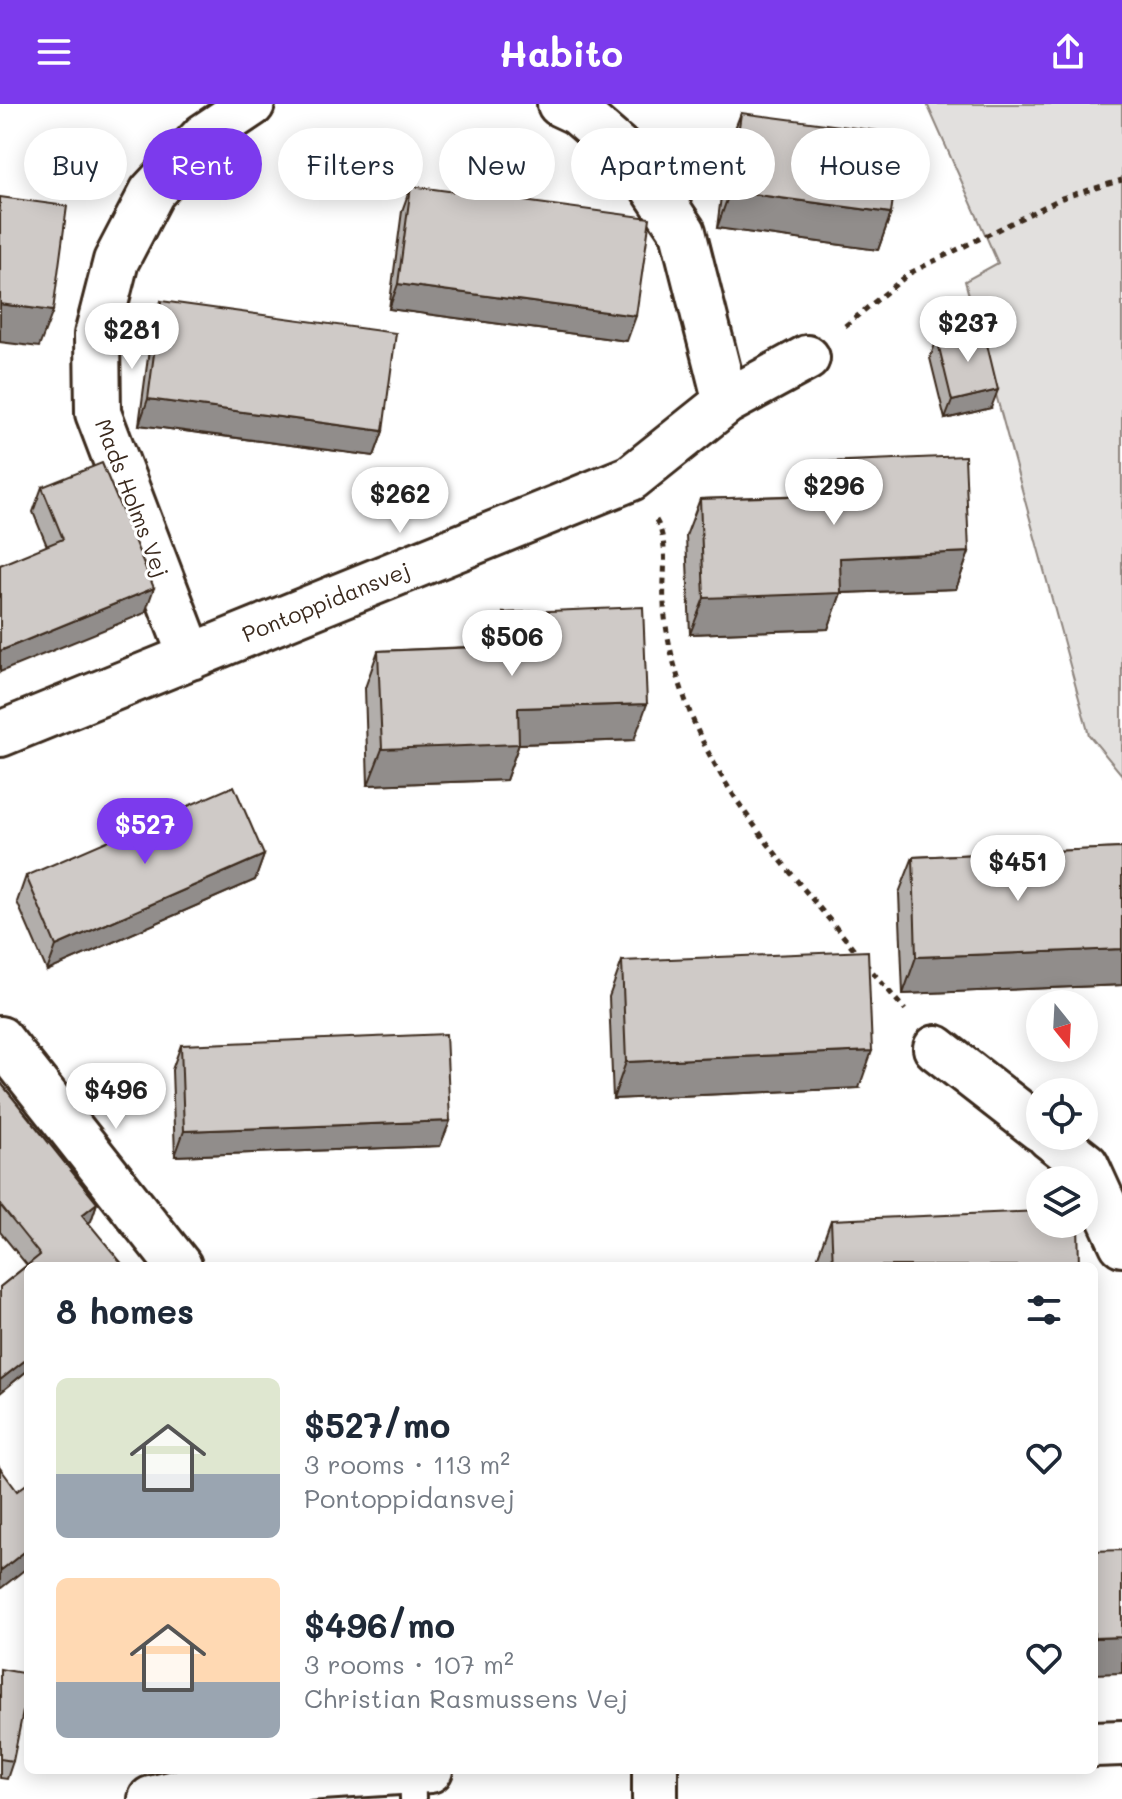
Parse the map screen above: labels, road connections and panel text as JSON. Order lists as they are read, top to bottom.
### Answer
{
  "streets": {
    "street": ["Mads Holms Vej", "Pontoppidansvej"]
  },
  "crossings": [
    ["Mads Holms Vej", "Pontoppidansvej"]
  ],
  "north": "bottom",
  "page": {
    "header": "Habito",
    "chip": [
      "Buy",
      "Rent",
      "Filters",
      "New",
      "Apartment",
      "House"
    ],
    "price": [
      "$237",
      "$281",
      "$296",
      "$262",
      "$506",
      "$527",
      "$451",
      "$496"
    ],
    "heading": "8 homes",
    "list": [
      {
        "name": "$527/mo",
        "note": "3 rooms · 113 m² · Pontoppidansvej"
      },
      {
        "name": "$496/mo",
        "note": "3 rooms · 107 m² · Christian Rasmussens Vej"
      }
    ]
  }
}
